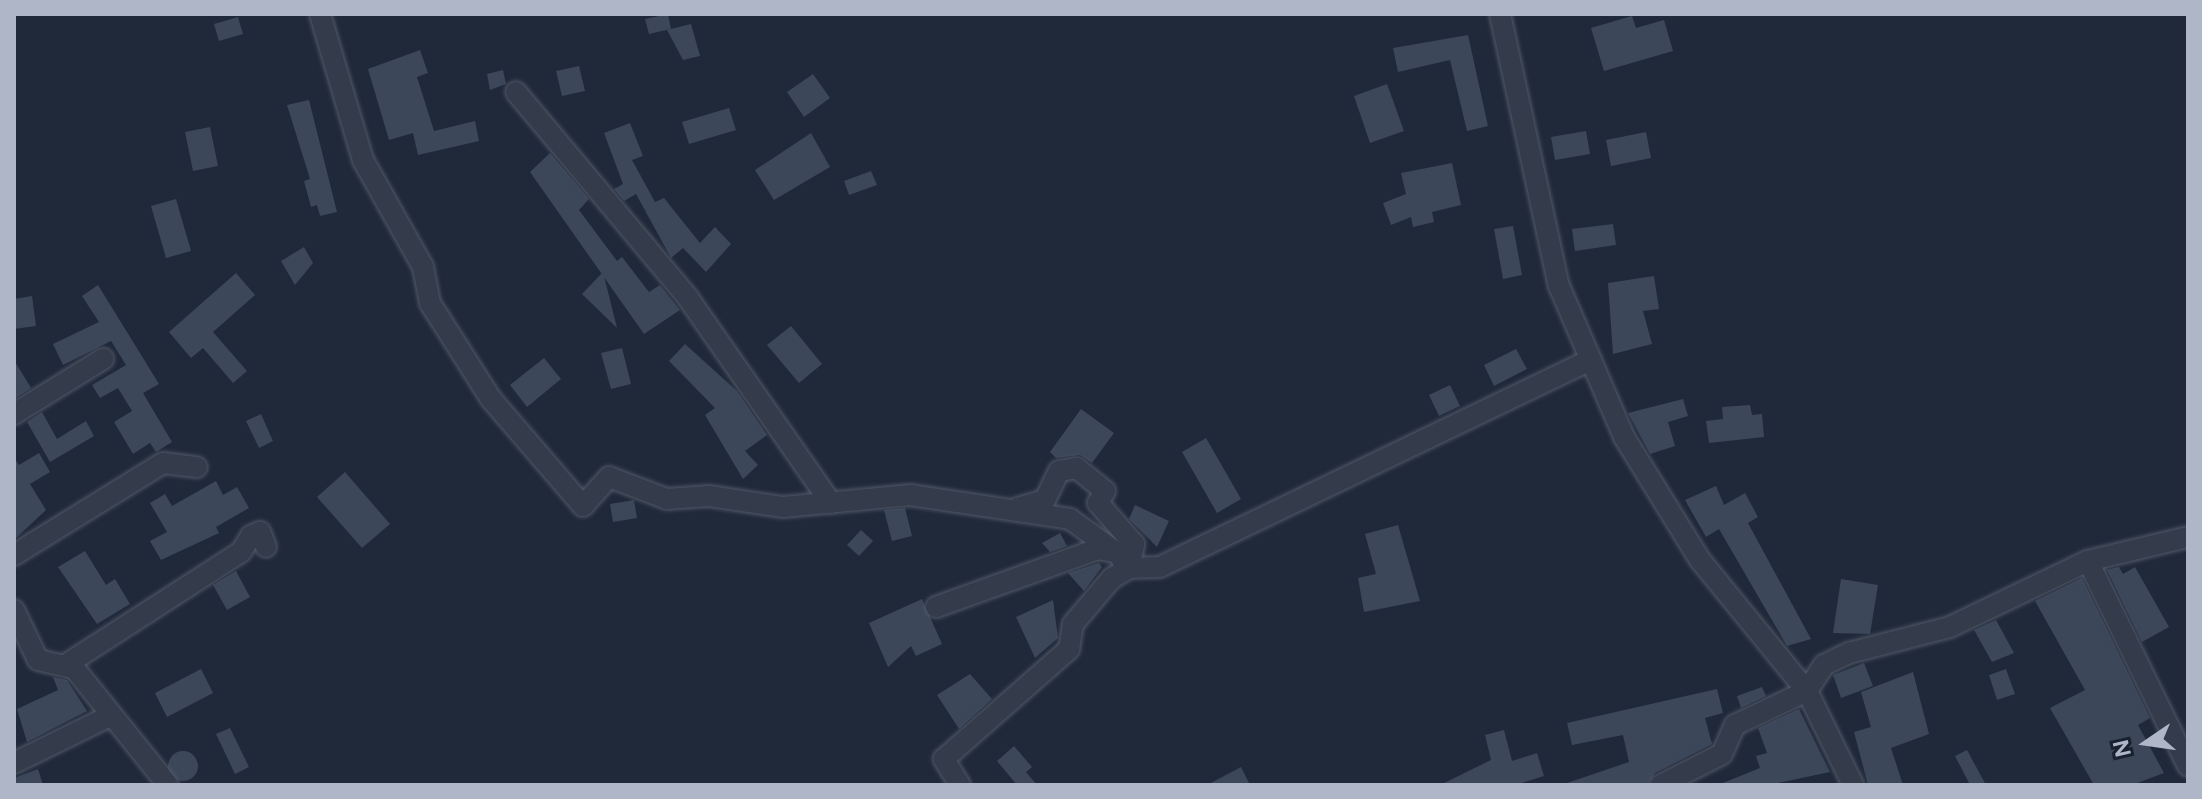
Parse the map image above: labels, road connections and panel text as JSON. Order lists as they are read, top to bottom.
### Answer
{
  "north": "left"
}
